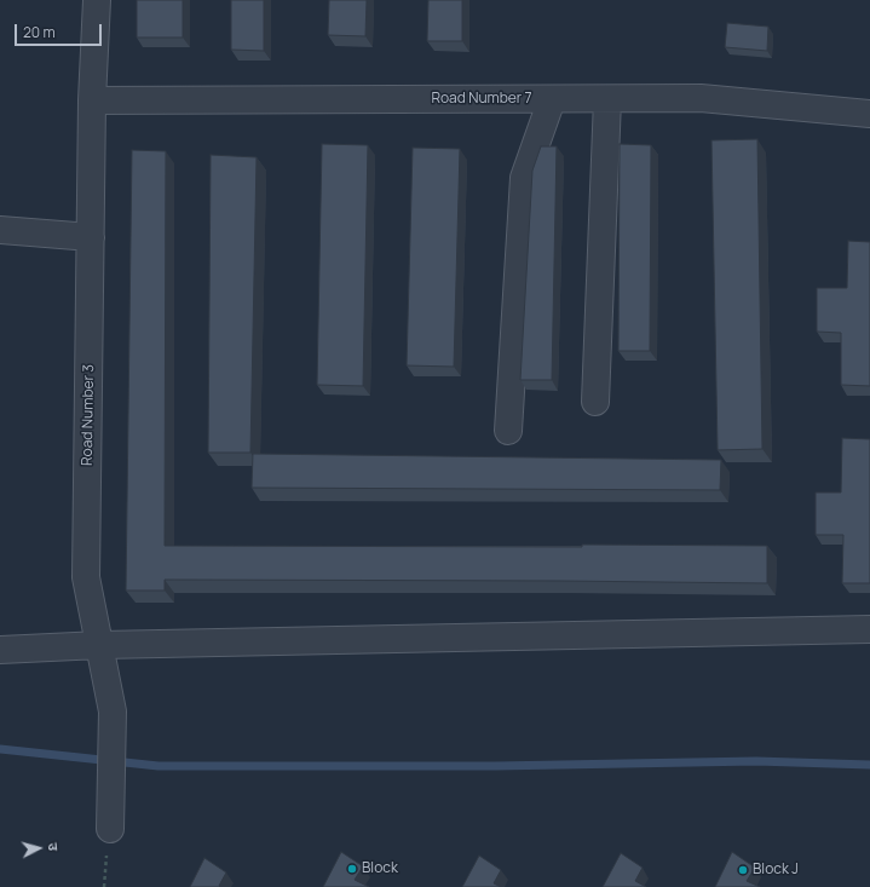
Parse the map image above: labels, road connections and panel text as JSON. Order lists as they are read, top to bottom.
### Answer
{
  "streets": {
    "street": ["Road Number 7", "Road Number 3"]
  },
  "crossings": [
    ["Road Number 7", "Road Number 3"]
  ],
  "places": ["Block", "Block J"],
  "scale_bar": "20 m",
  "north": "right"
}
